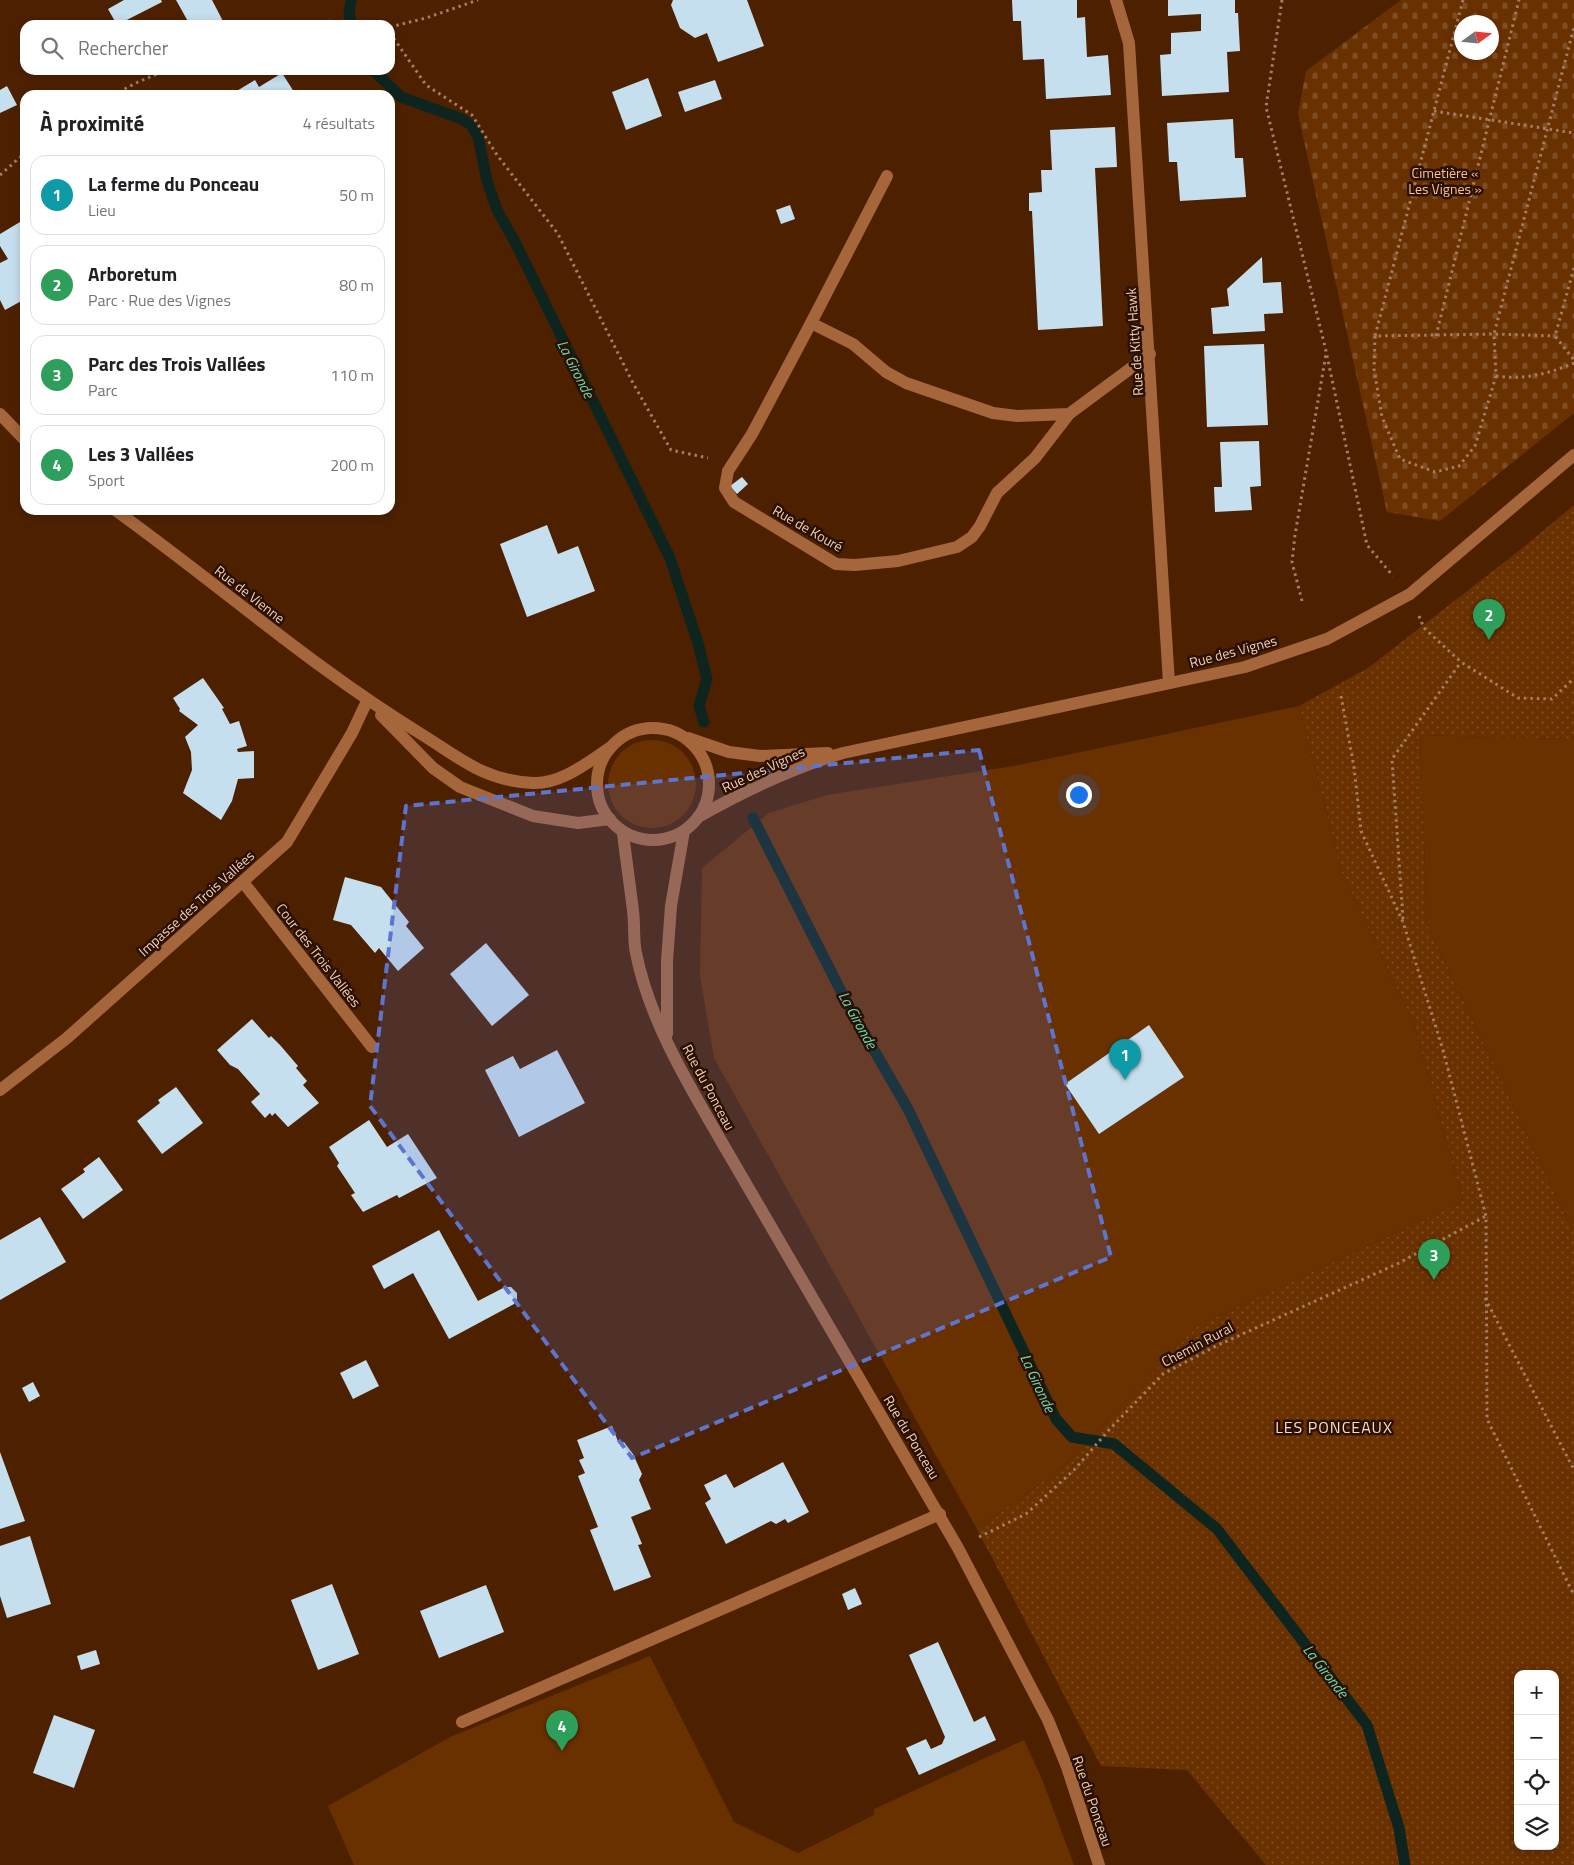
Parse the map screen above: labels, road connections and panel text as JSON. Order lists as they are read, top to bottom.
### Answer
{
  "streets": {
    "street": [
      "Rue de Kitty Hawk",
      "Rue de Kouré",
      "Rue de Vienne",
      "Rue des Vignes",
      "Impasse des Trois Vallées",
      "Cour des Trois Vallées",
      "Rue du Ponceau"
    ],
    "path": ["Chemin Rural"]
  },
  "crossings": [
    ["Rue de Kitty Hawk", "Rue de Kouré"],
    ["Rue de Kitty Hawk", "Rue des Vignes"],
    ["Rue de Vienne", "Rue des Vignes"],
    ["Rue de Vienne", "Impasse des Trois Vallées"],
    ["Rue de Vienne", "Rue du Ponceau"],
    ["Rue des Vignes", "Rue du Ponceau"],
    ["Impasse des Trois Vallées", "Cour des Trois Vallées"],
    ["Rue du Ponceau", "Chemin Rural"]
  ],
  "districts": ["LES PONCEAUX"],
  "water": ["La Gironde"],
  "parks": ["Cimetière « Les Vignes »"],
  "north": "right",
  "page": {
    "search": "Rechercher",
    "heading": ["À proximité", "4 résultats"],
    "list": [
      {
        "mark": "1",
        "name": "La ferme du Ponceau",
        "note": "Lieu",
        "value": "50 m"
      },
      {
        "mark": "2",
        "name": "Arboretum",
        "note": "Parc · Rue des Vignes",
        "value": "80 m"
      },
      {
        "mark": "3",
        "name": "Parc des Trois Vallées",
        "note": "Parc",
        "value": "110 m"
      },
      {
        "mark": "4",
        "name": "Les 3 Vallées",
        "note": "Sport",
        "value": "200 m"
      }
    ],
    "pins": [
      "2",
      "1",
      "3",
      "4"
    ],
    "map_buttons": ["+", "−"]
  }
}
